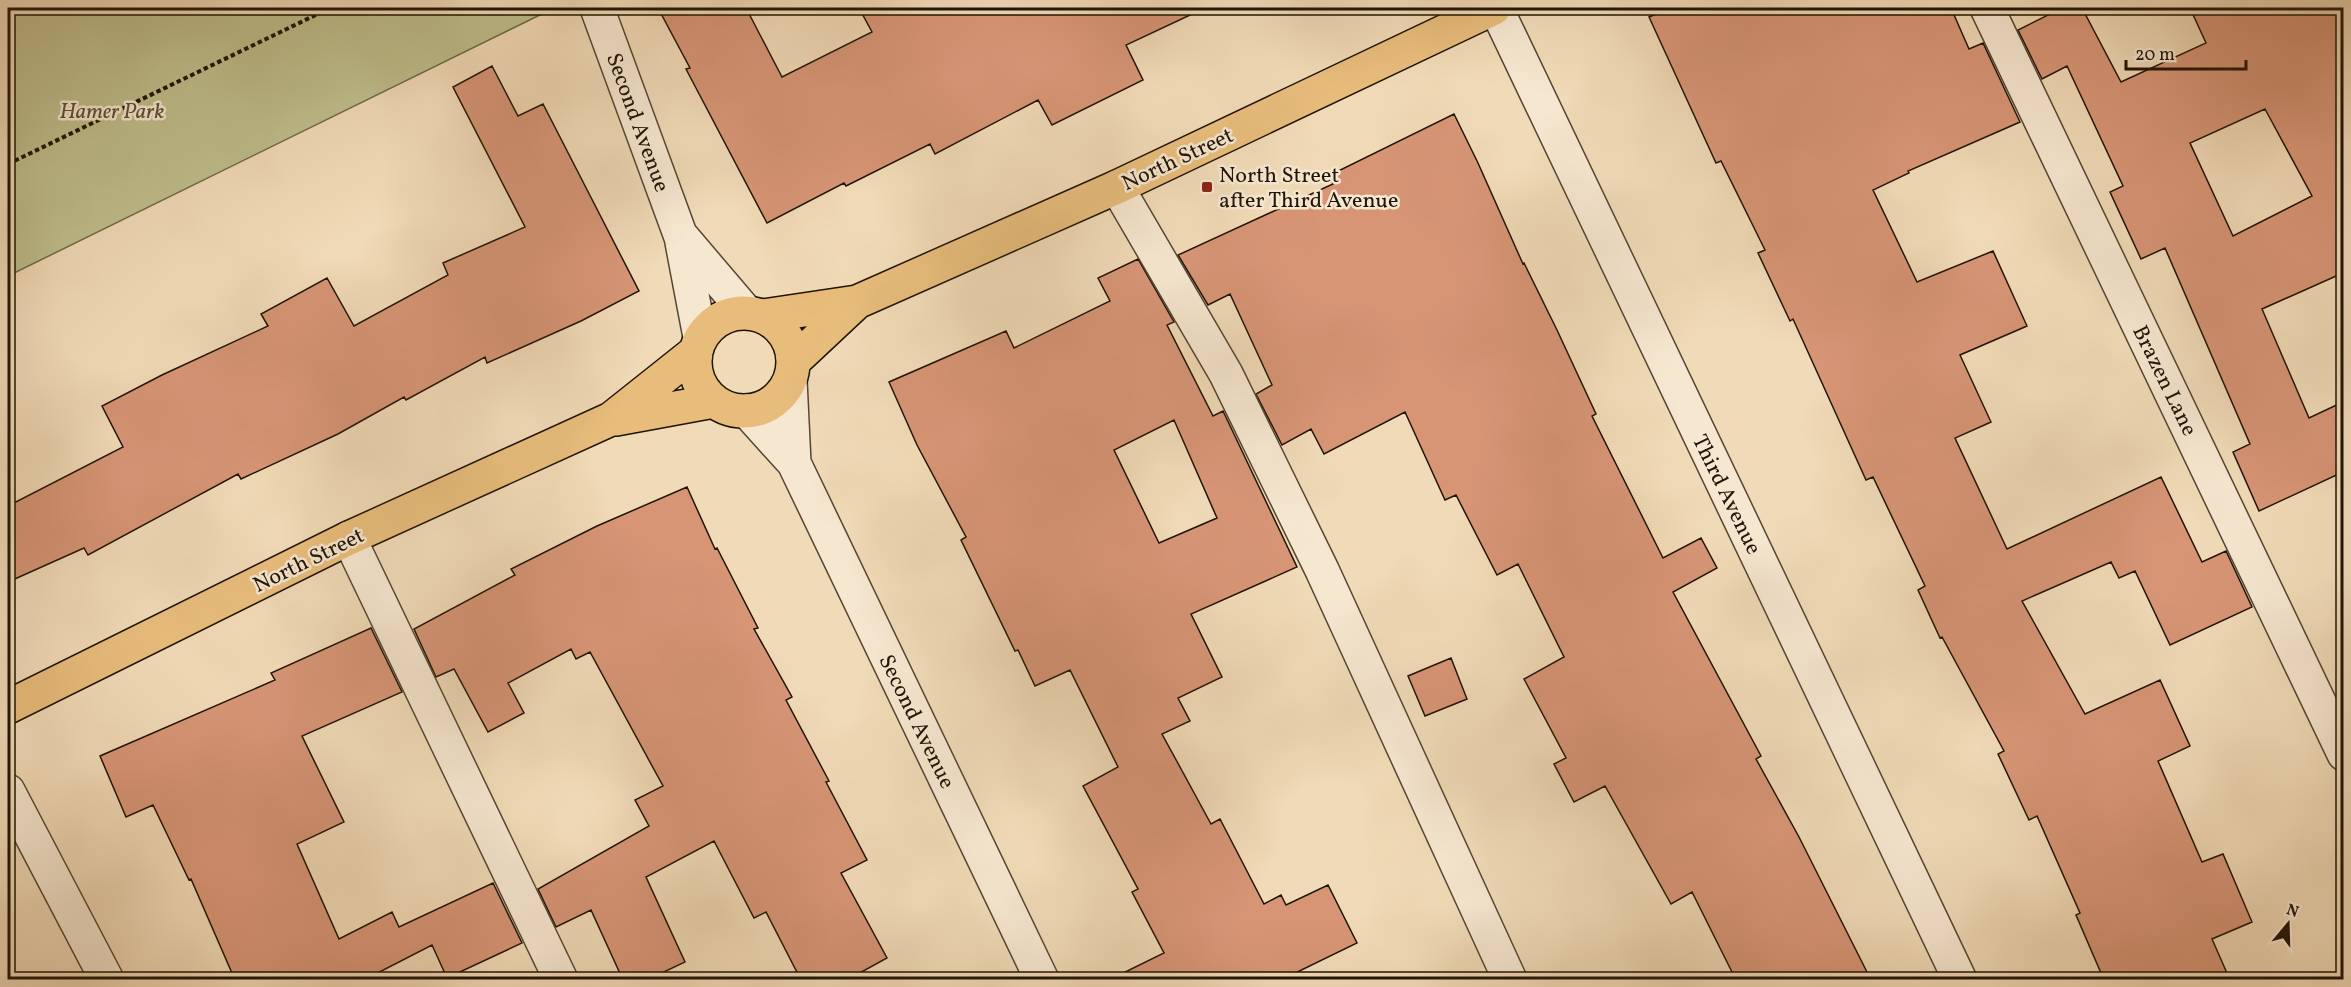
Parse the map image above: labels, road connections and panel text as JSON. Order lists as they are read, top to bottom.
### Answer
{
  "streets": {
    "main road": ["North Street"],
    "street": ["Second Avenue", "Brazen Lane", "Third Avenue"]
  },
  "crossings": [
    ["Second Avenue", "North Street"],
    ["North Street", "Third Avenue"]
  ],
  "parks": ["Hamer Park"],
  "places": {
    "transit": ["North Street after Third Avenue"]
  },
  "scale_bar": "20 m",
  "north": "top"
}
